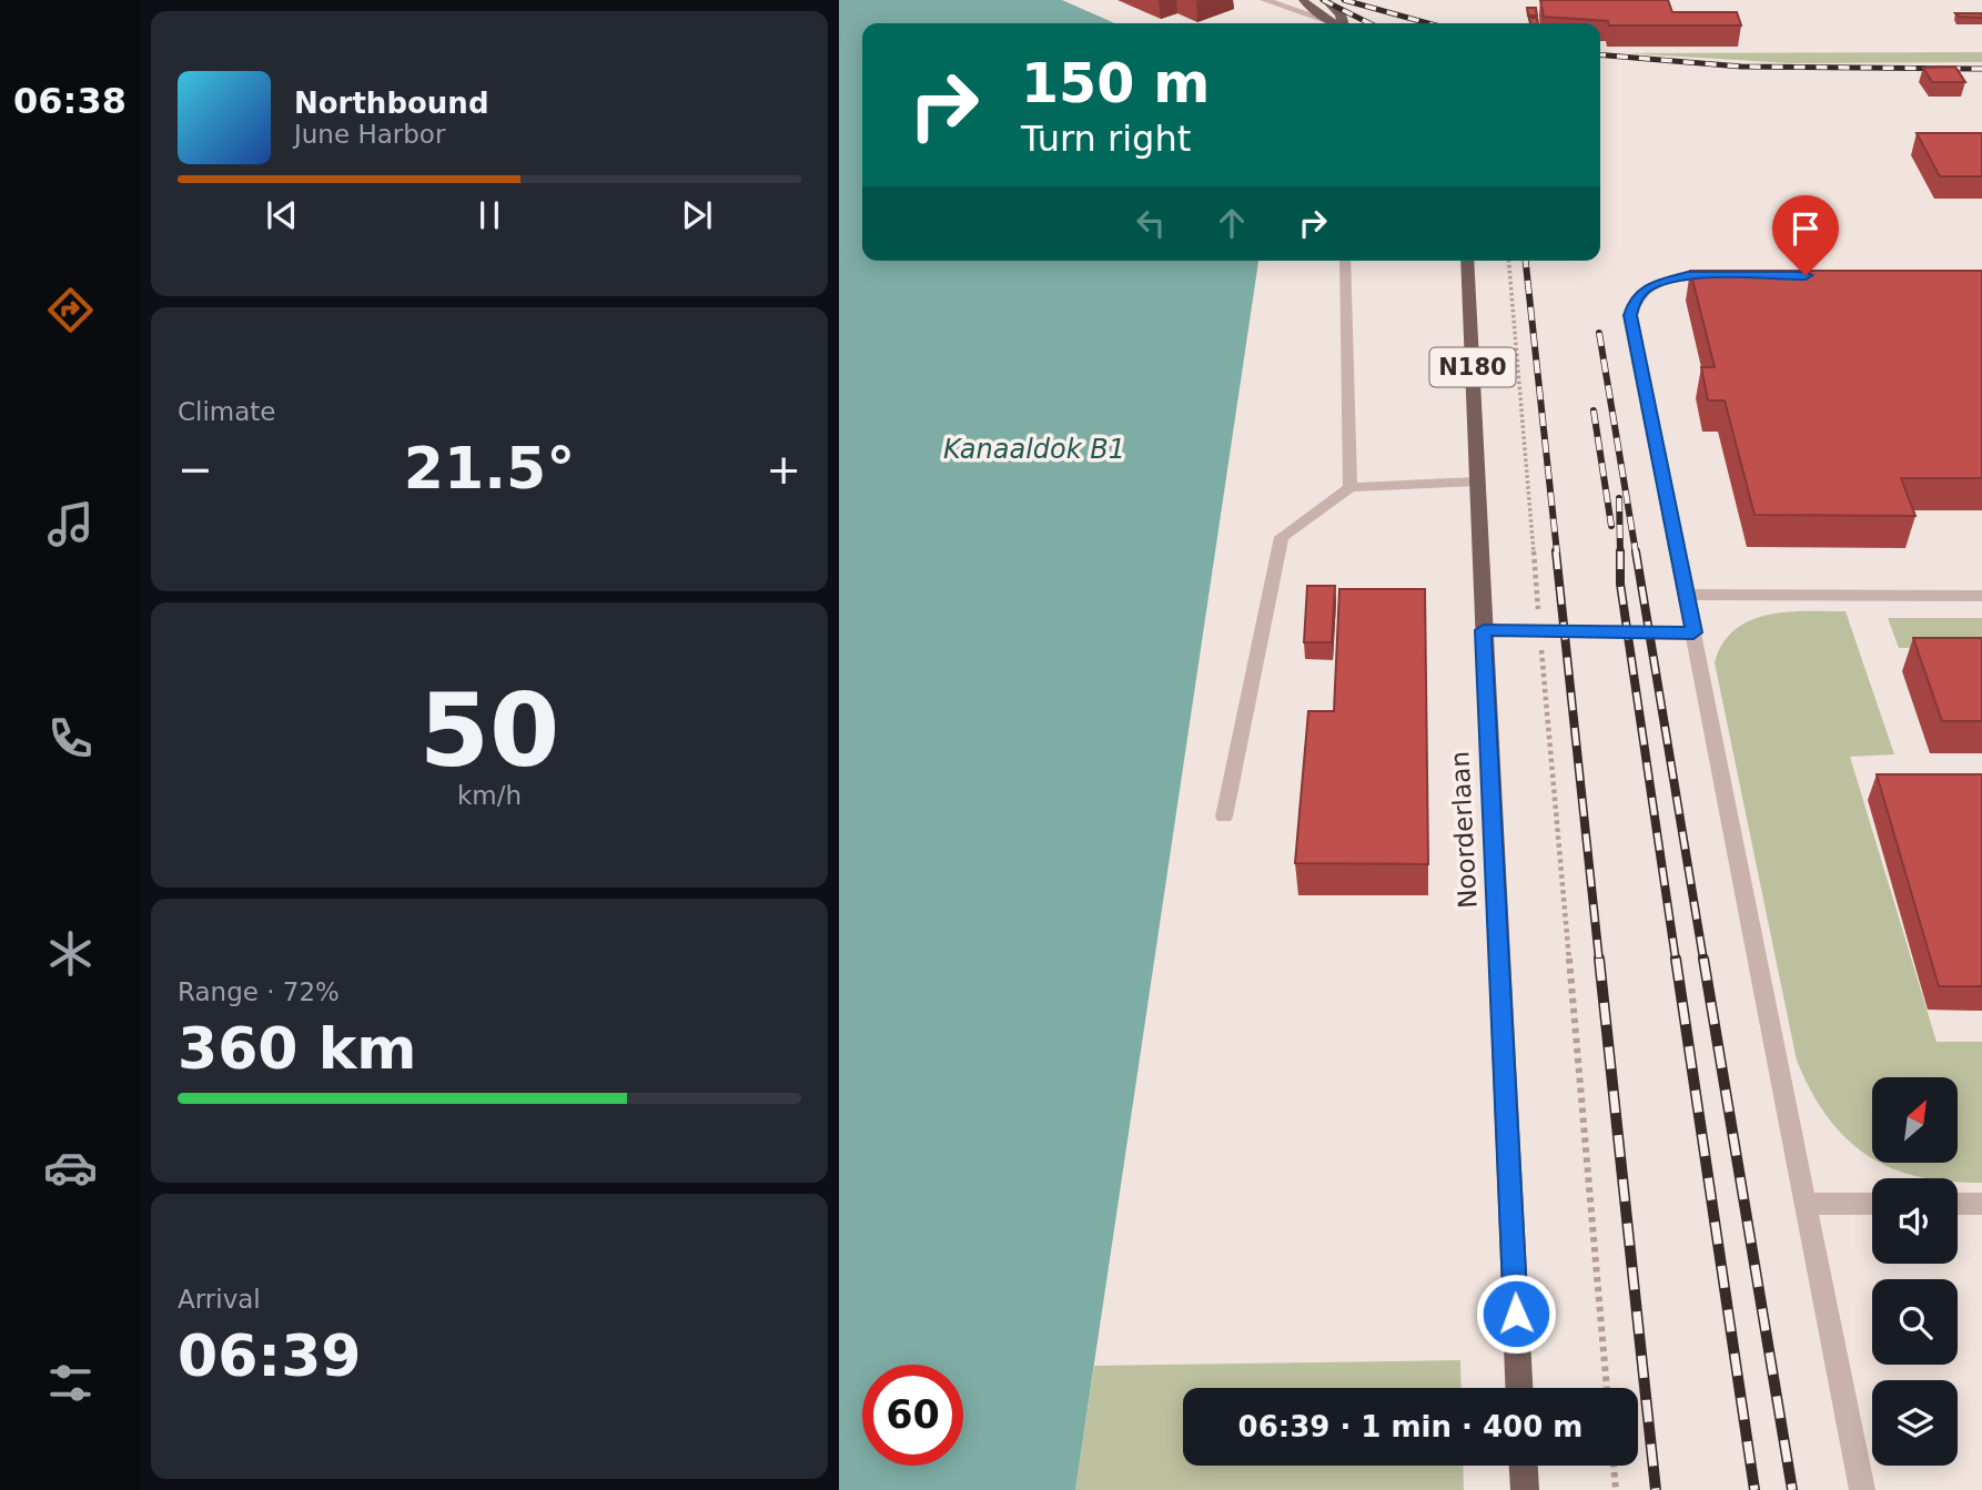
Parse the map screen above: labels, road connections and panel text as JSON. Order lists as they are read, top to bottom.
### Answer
{
  "streets": {
    "main road": ["N180", "Noorderlaan"]
  },
  "water": ["Kanaaldok B1"],
  "north": "top right",
  "page": {
    "tabs": "06:38",
    "turn": ["150 m", "Turn right"],
    "song": ["Northbound", "June Harbor"],
    "tile": [
      "Climate",
      ["50", "km/h"],
      ["Range · 72%", "360 km"],
      ["Arrival", "06:39"]
    ],
    "heat": ["−", "21.5°", "+"],
    "limit": "60",
    "trip": "06:39 · 1 min · 400 m"
  }
}
